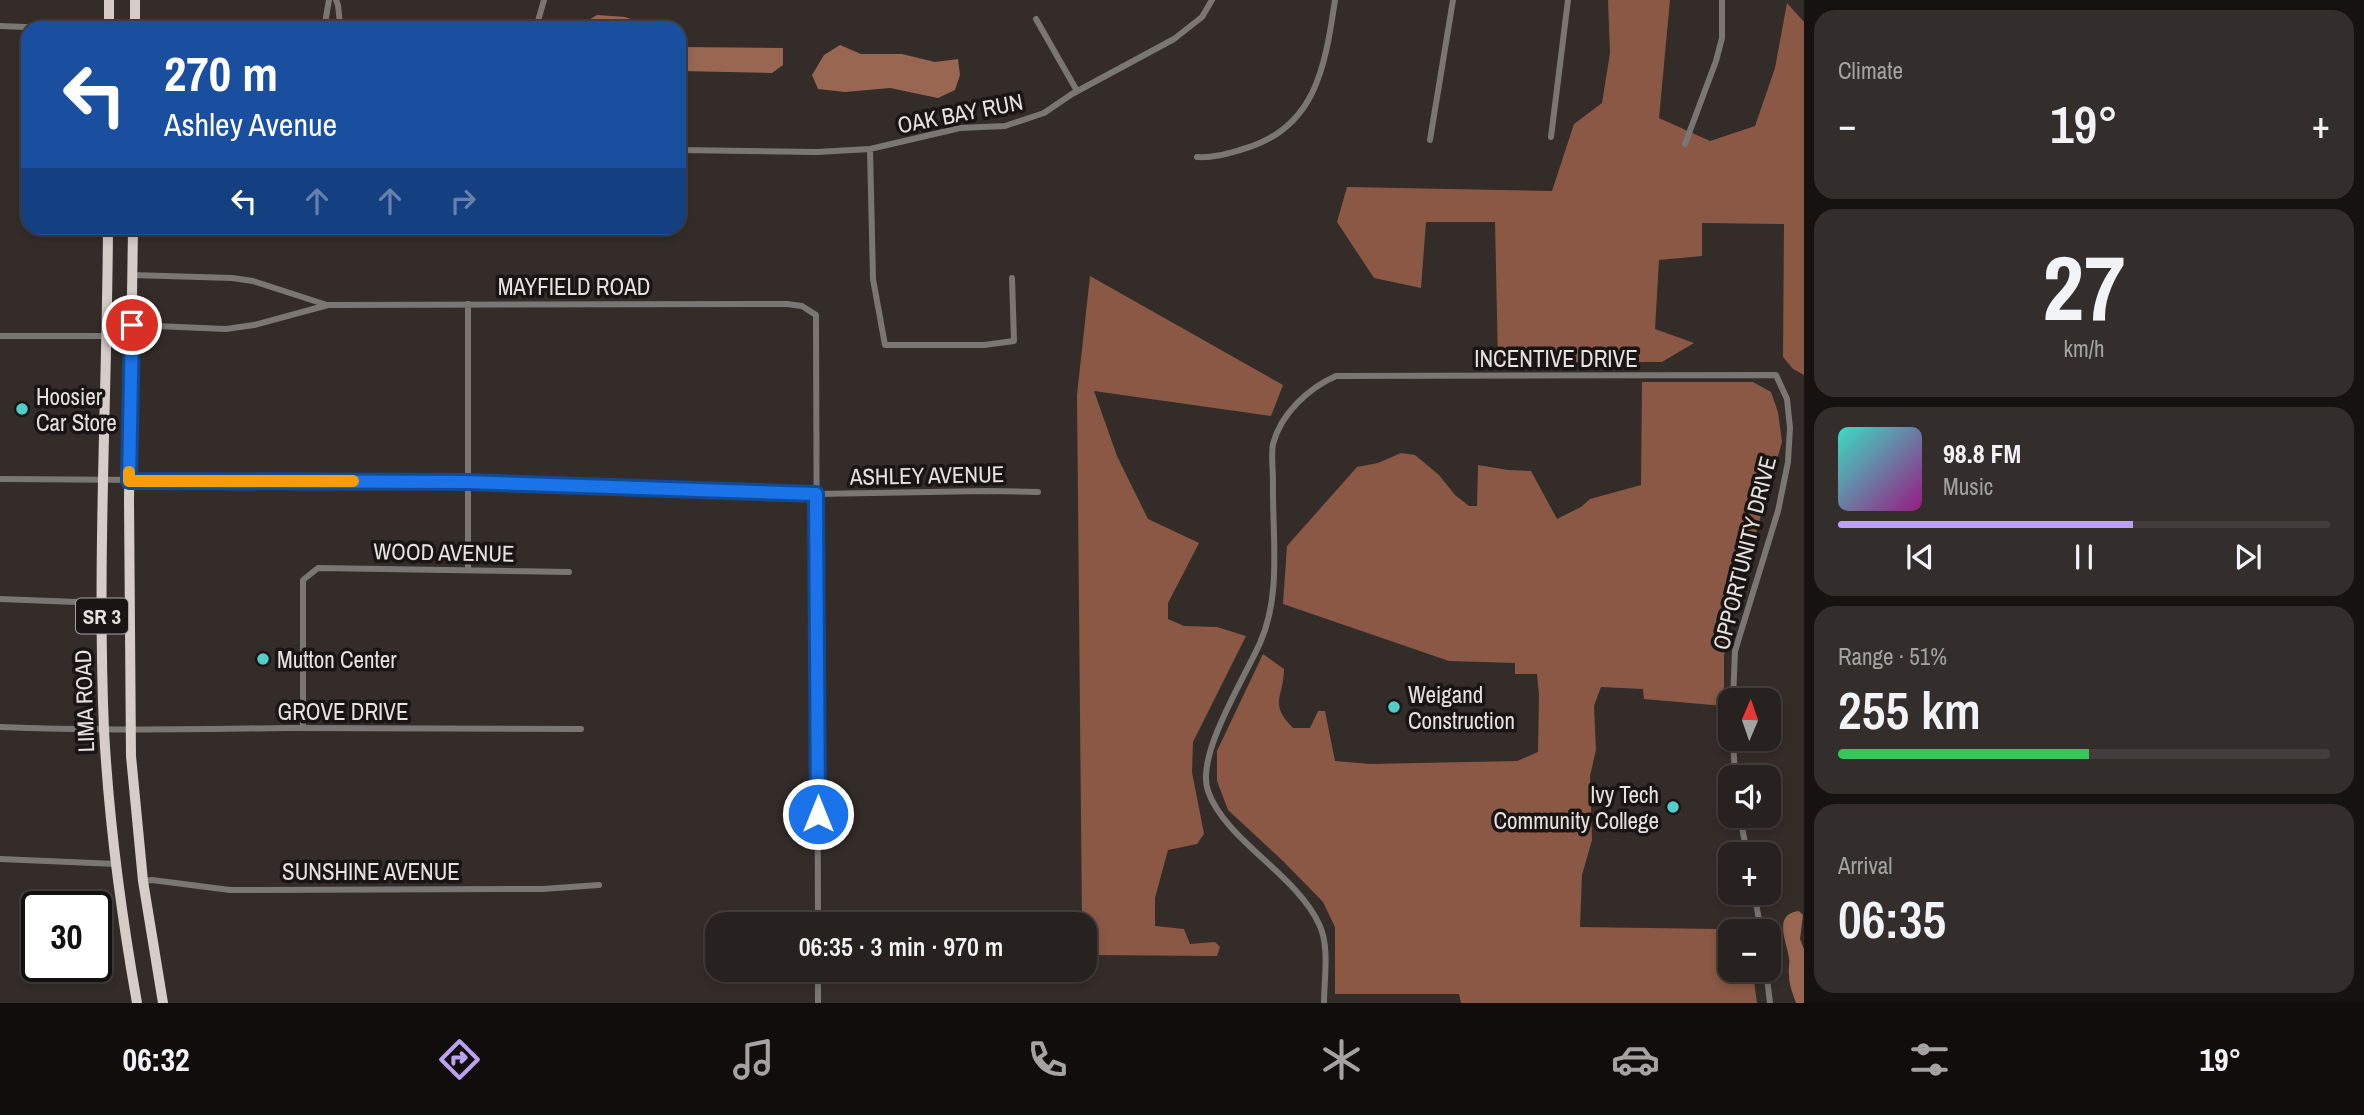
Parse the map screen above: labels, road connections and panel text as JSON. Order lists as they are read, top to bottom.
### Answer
{
  "streets": {
    "highway": ["SR 3", "LIMA ROAD"],
    "street": [
      "OAK BAY RUN",
      "MAYFIELD ROAD",
      "INCENTIVE DRIVE",
      "ASHLEY AVENUE",
      "WOOD AVENUE",
      "OPPORTUNITY DRIVE",
      "GROVE DRIVE",
      "SUNSHINE AVENUE"
    ]
  },
  "crossings": [
    ["MAYFIELD ROAD", "ASHLEY AVENUE"],
    ["INCENTIVE DRIVE", "OPPORTUNITY DRIVE"],
    ["ASHLEY AVENUE", "LIMA ROAD"],
    ["WOOD AVENUE", "GROVE DRIVE"],
    ["LIMA ROAD", "GROVE DRIVE"],
    ["LIMA ROAD", "SUNSHINE AVENUE"]
  ],
  "places": [
    "Hoosier Car Store",
    "Mutton Center",
    "Weigand Construction",
    "Ivy Tech Community College"
  ],
  "north": "top",
  "page": {
    "tile": [
      "Climate",
      ["27", "km/h"],
      ["Range · 51%", "255 km"],
      ["Arrival", "06:35"]
    ],
    "turn": ["270 m", "Ashley Avenue"],
    "heat": ["−", "19°", "+"],
    "song": ["98.8 FM", "Music"],
    "map_buttons": ["+", "−"],
    "limit": "30",
    "trip": "06:35 · 3 min · 970 m",
    "tabs": ["06:32", "19°"]
  }
}
